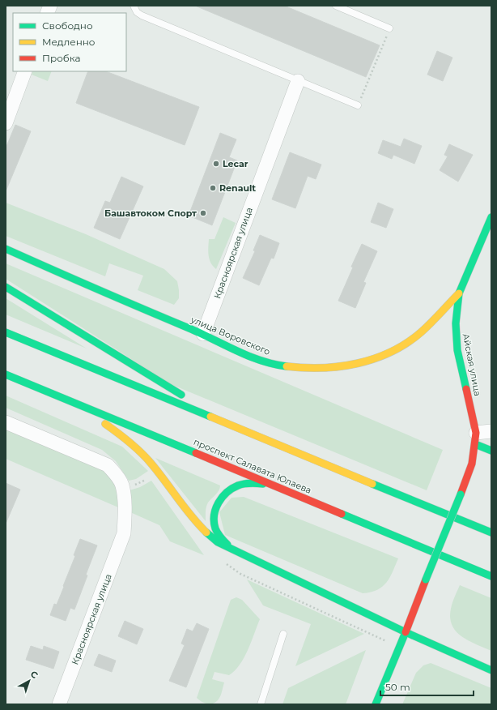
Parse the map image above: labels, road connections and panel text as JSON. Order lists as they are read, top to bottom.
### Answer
{
  "streets": {
    "main road": ["улица Воровского", "Айская улица", "проспект Салавата Юлаева"],
    "street": ["Красноярская улица"]
  },
  "crossings": [
    ["Красноярская улица", "улица Воровского"],
    ["улица Воровского", "Айская улица"]
  ],
  "places": ["Lecar", "Renault", "Башавтоком Спорт"],
  "legend": ["Свободно", "Медленно", "Пробка"],
  "scale_bar": "50 m",
  "north": "top right"
}
